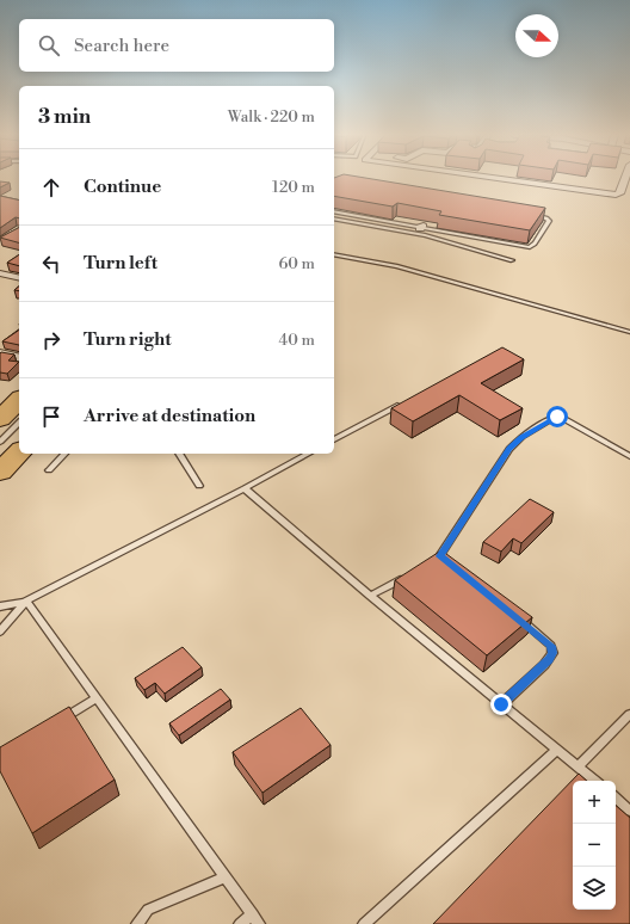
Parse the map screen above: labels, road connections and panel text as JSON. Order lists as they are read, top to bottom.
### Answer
{
  "north": "right",
  "page": {
    "search": "Search here",
    "heading": ["3 min", "Walk · 220 m"],
    "list": [
      ["Continue", "120 m"],
      ["Turn left", "60 m"],
      ["Turn right", "40 m"],
      "Arrive at destination"
    ],
    "map_buttons": ["+", "−"]
  }
}
